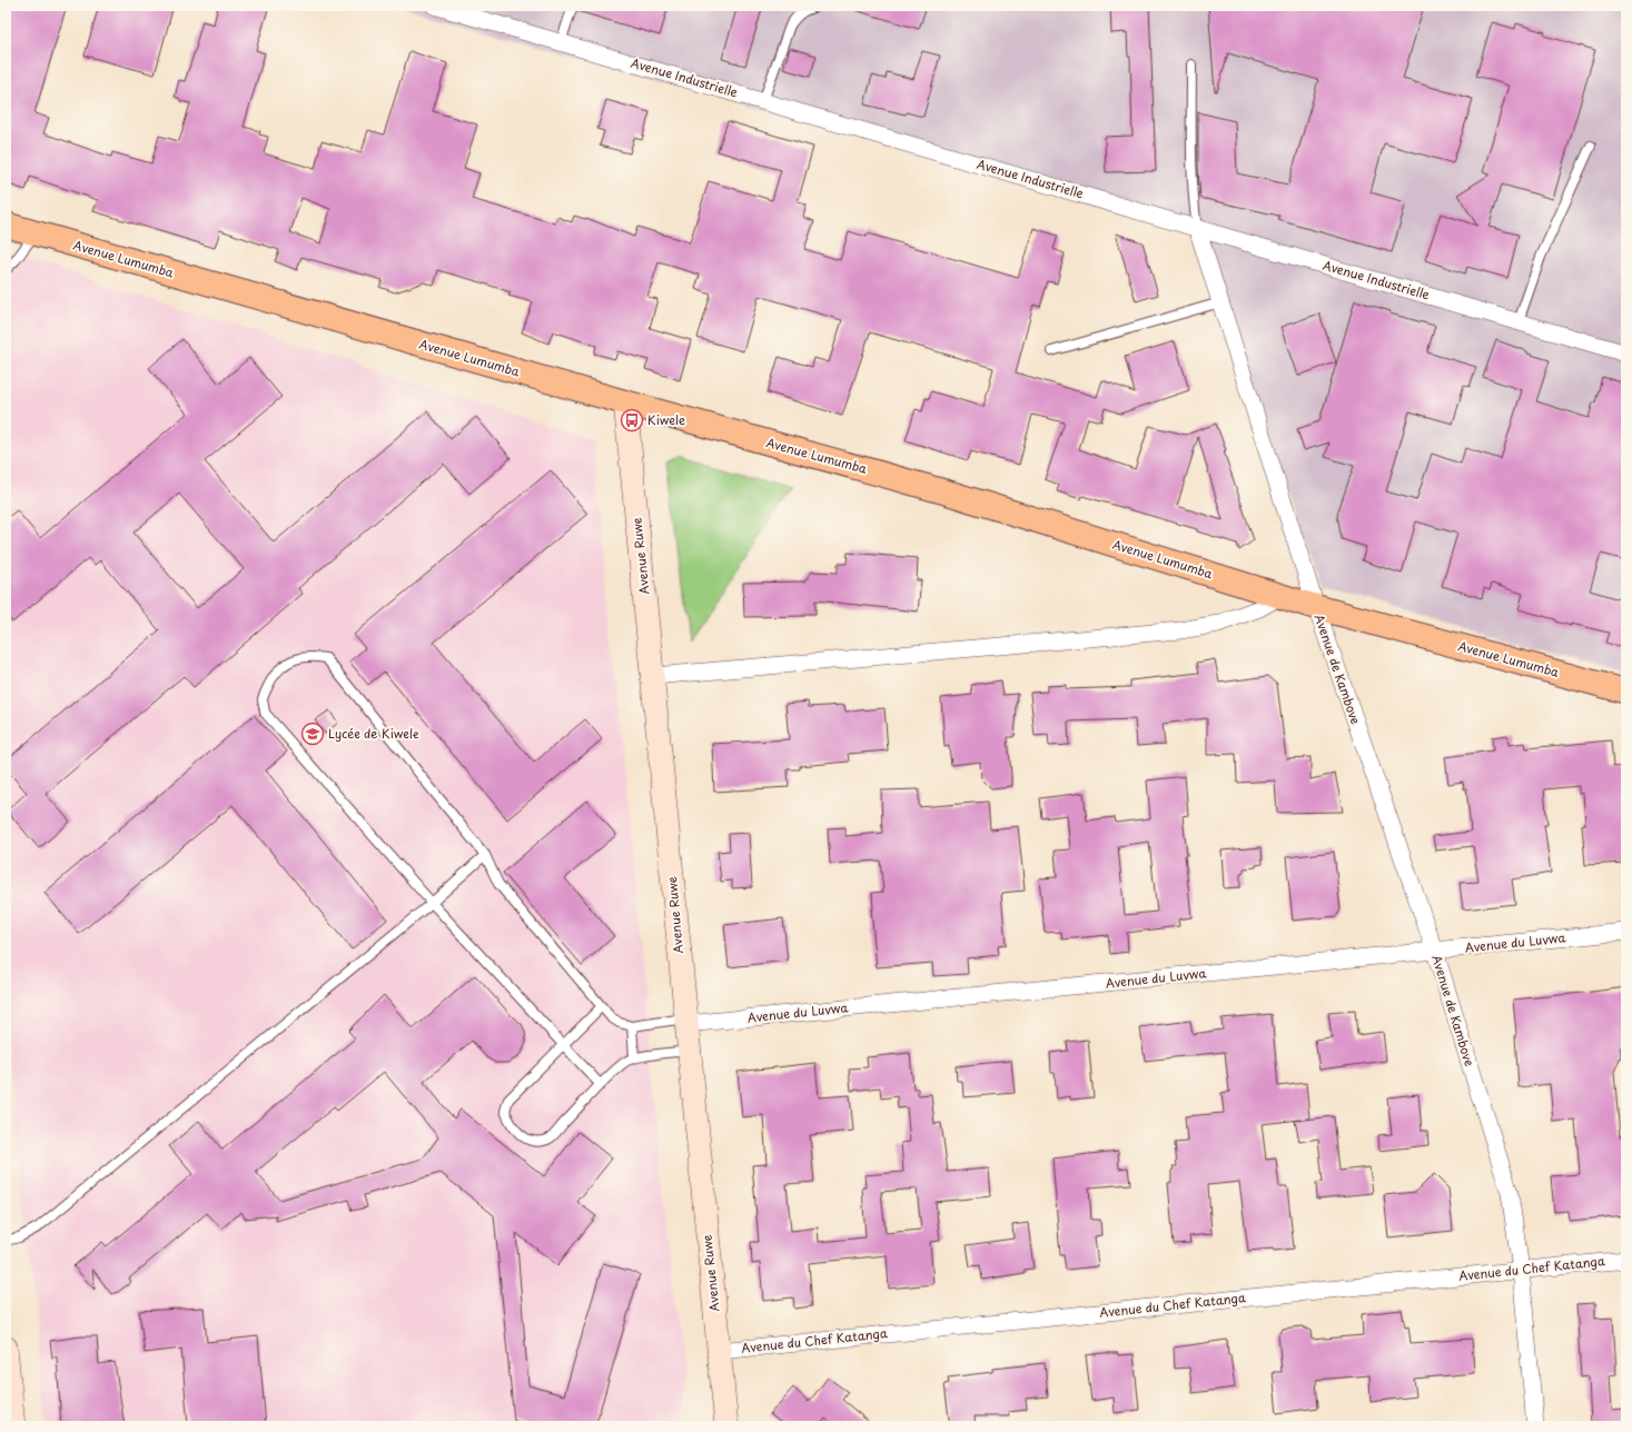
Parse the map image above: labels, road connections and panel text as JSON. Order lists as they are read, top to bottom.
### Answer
{
  "streets": {
    "highway": ["Avenue Lumumba"],
    "street": [
      "Avenue Industrielle",
      "Avenue Ruwe",
      "Avenue de Kambove",
      "Avenue du Luvwa",
      "Avenue du Chef Katanga"
    ]
  },
  "crossings": [
    ["Avenue Industrielle", "Avenue de Kambove"],
    ["Avenue Lumumba", "Avenue Ruwe"],
    ["Avenue Lumumba", "Avenue de Kambove"],
    ["Avenue Ruwe", "Avenue du Luvwa"],
    ["Avenue Ruwe", "Avenue du Chef Katanga"],
    ["Avenue de Kambove", "Avenue du Luvwa"],
    ["Avenue de Kambove", "Avenue du Chef Katanga"]
  ],
  "places": {
    "bus stop": ["Kiwele"],
    "school or university": ["Lycée de Kiwele"]
  }
}
